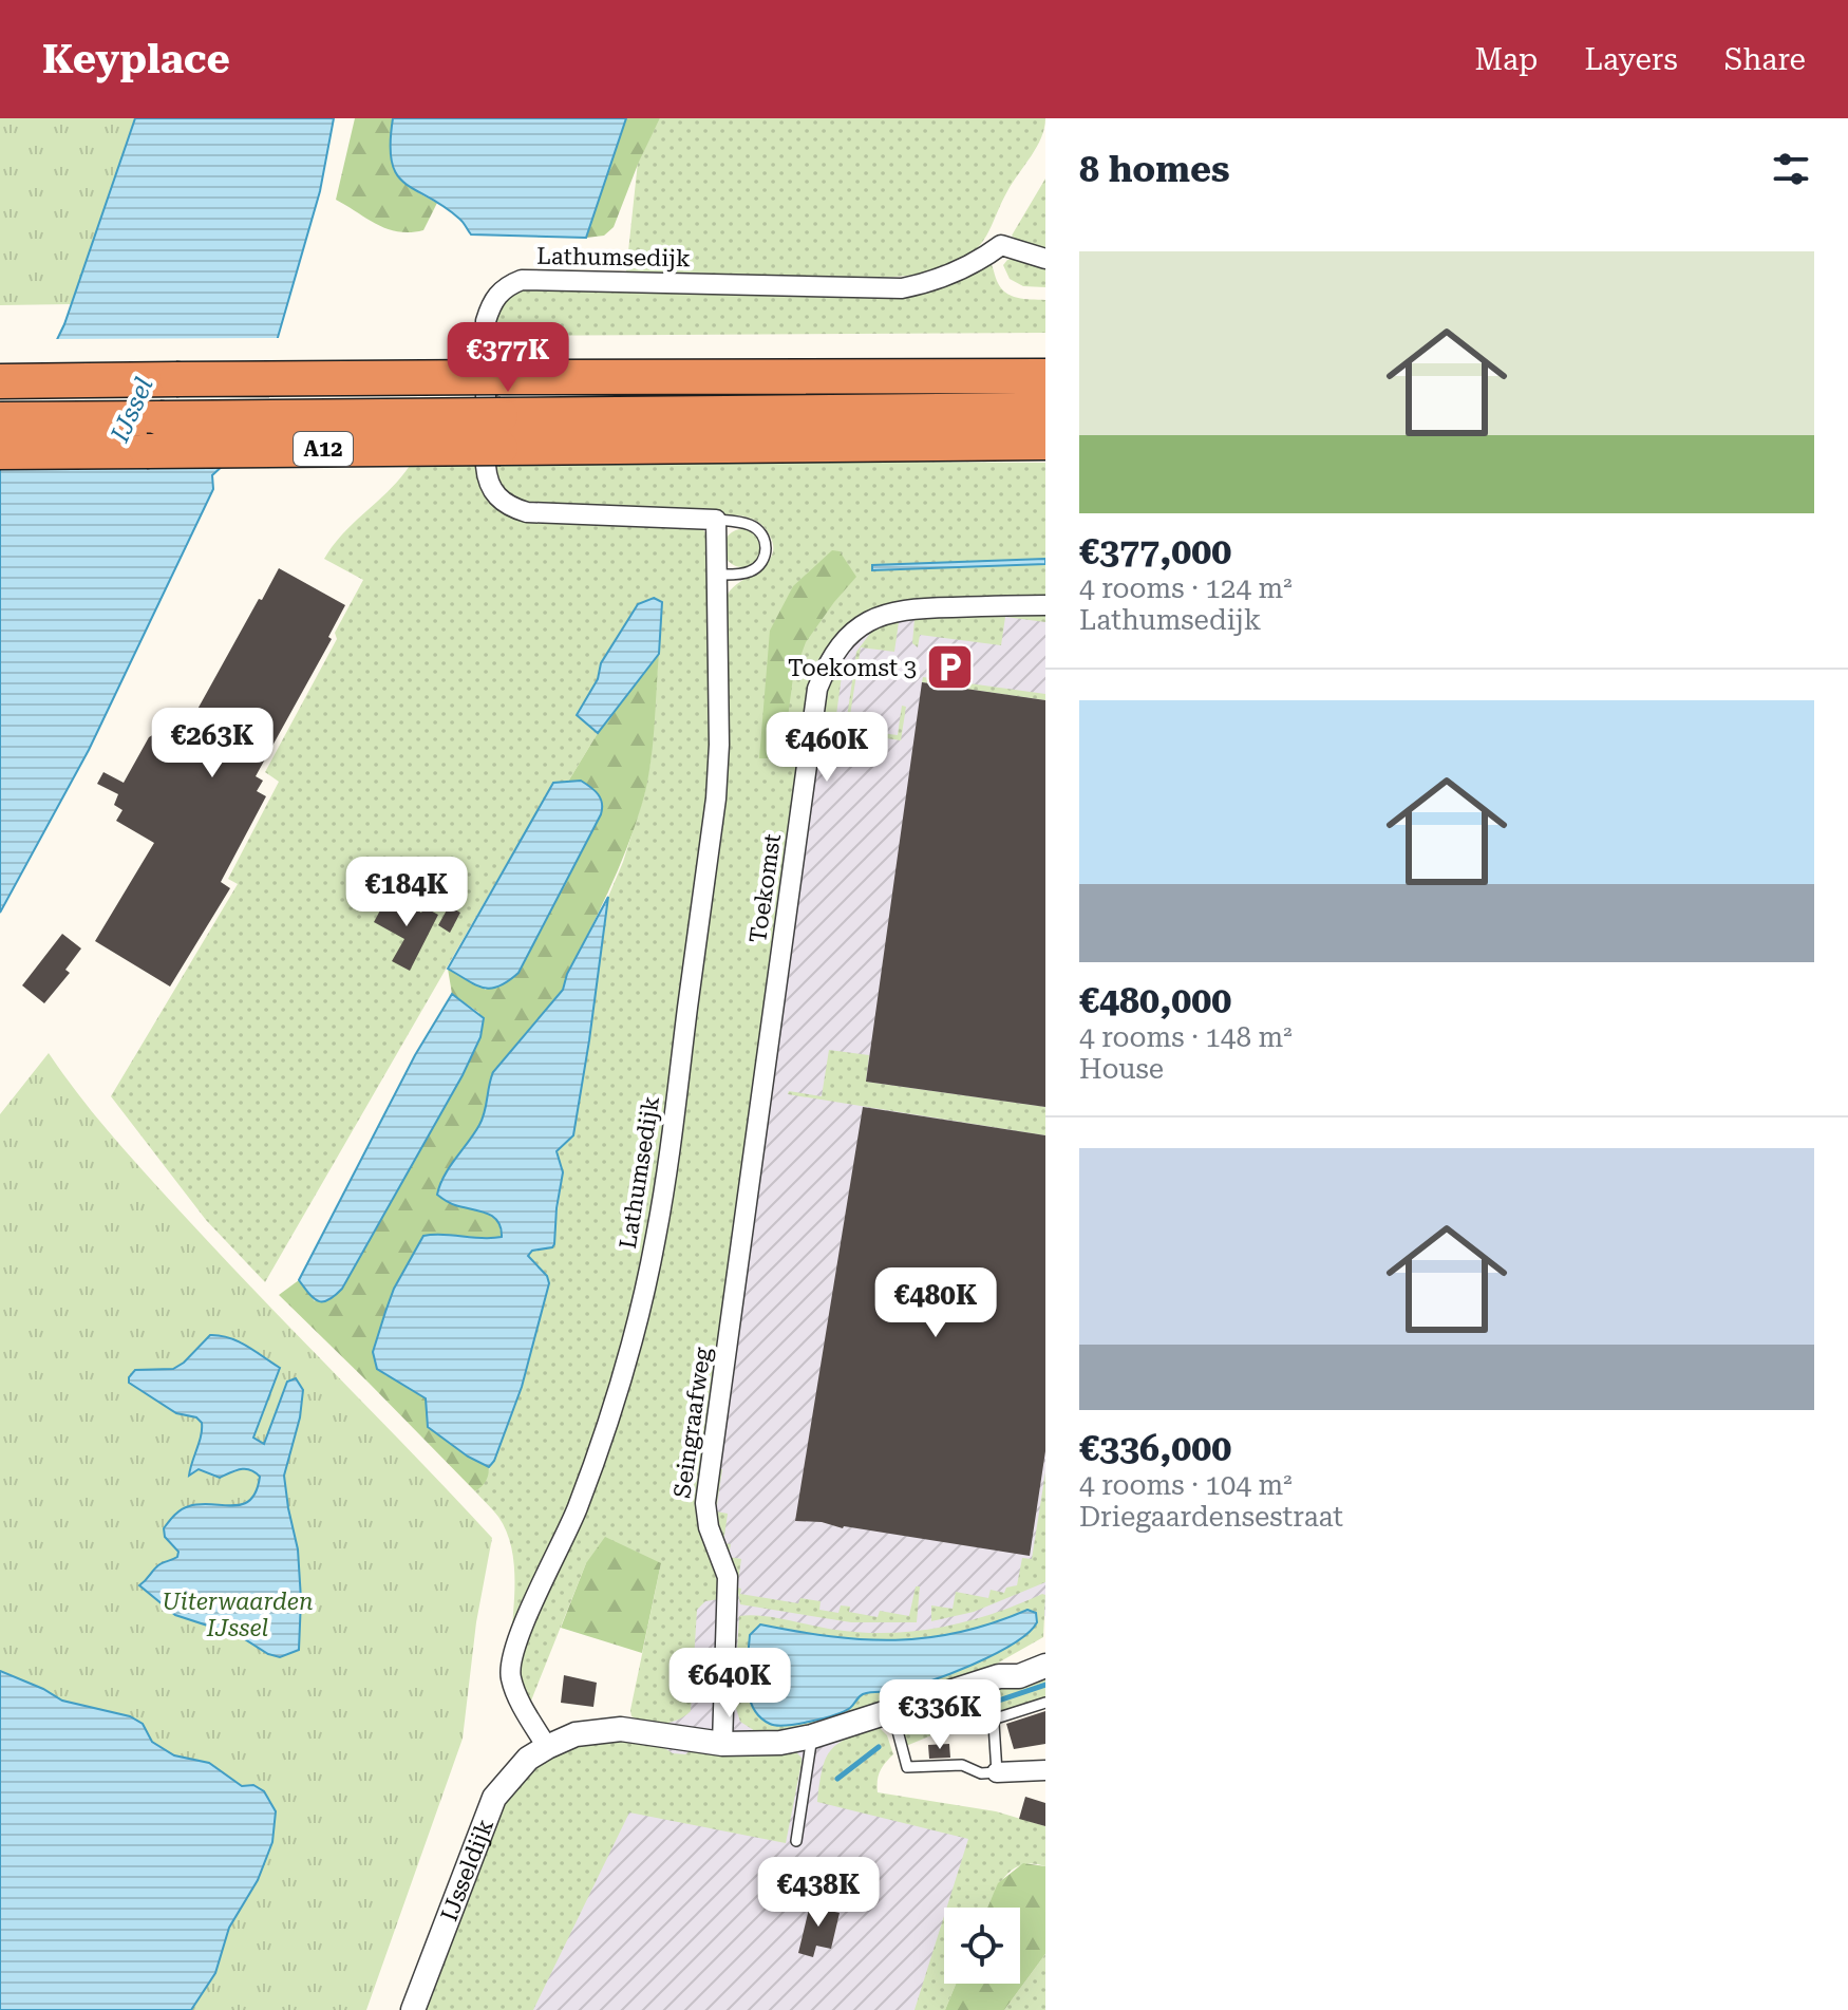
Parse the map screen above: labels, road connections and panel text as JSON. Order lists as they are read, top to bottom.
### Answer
{
  "streets": {
    "highway": ["A12"],
    "street": [
      "Lathumsedijk",
      "Toekomst",
      "Seingraafweg",
      "IJsseldijk"
    ]
  },
  "crossings": [
    ["Lathumsedijk", "IJsseldijk"],
    ["Toekomst", "Seingraafweg"]
  ],
  "water": ["IJssel"],
  "parks": ["Uiterwaarden IJssel"],
  "places": {
    "parking": ["Toekomst 3"]
  },
  "page": {
    "header": "Keyplace",
    "nav": ["Map", "Layers", "Share"],
    "heading": "8 homes",
    "list": [
      {
        "name": "€377,000",
        "note": "4 rooms · 124 m² · Lathumsedijk"
      },
      {
        "name": "€480,000",
        "note": "4 rooms · 148 m² · House"
      },
      {
        "name": "€336,000",
        "note": "4 rooms · 104 m² · Driegaardensestraat"
      }
    ],
    "price": [
      "€377K",
      "€263K",
      "€460K",
      "€184K",
      "€480K",
      "€640K",
      "€336K",
      "€438K"
    ]
  }
}
